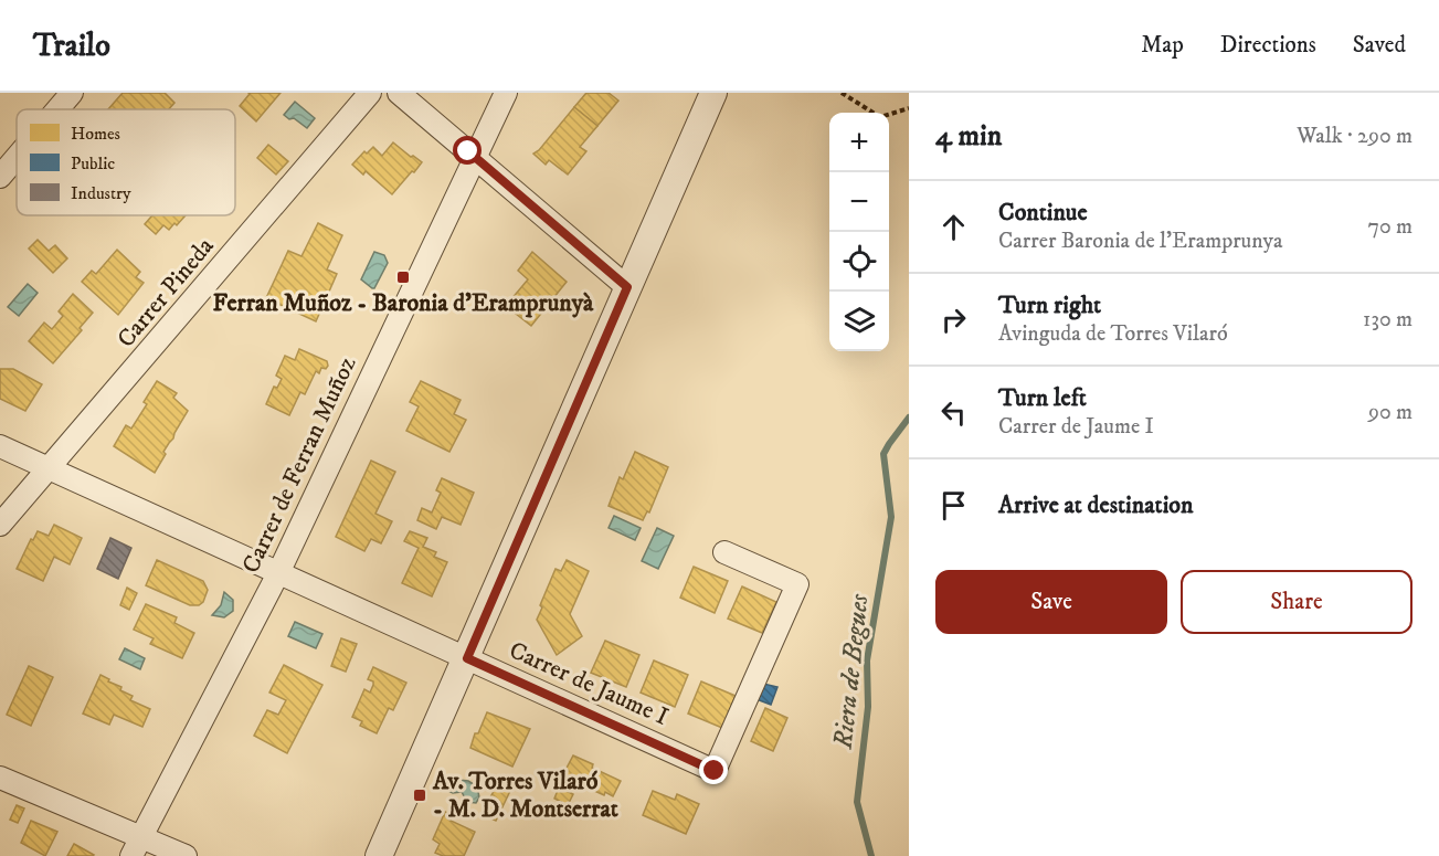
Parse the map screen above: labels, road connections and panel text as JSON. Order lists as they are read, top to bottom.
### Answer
{
  "streets": {
    "street": ["Carrer Pineda", "Carrer de Ferran Muñoz", "Carrer de Jaume I"]
  },
  "crossings": [
    ["Carrer Pineda", "Carrer de Jaume I"],
    ["Carrer de Ferran Muñoz", "Carrer de Jaume I"]
  ],
  "water": ["Riera de Begues"],
  "places": {
    "transit": ["Ferran Muñoz - Baronia d'Eramprunyà", "Av. Torres Vilaró - M. D. Montserrat"]
  },
  "legend": ["Homes", "Public", "Industry"],
  "page": {
    "header": "Trailo",
    "nav": ["Map", "Directions", "Saved"],
    "heading": ["4 min", "Walk · 290 m"],
    "map_buttons": ["+", "−"],
    "list": [
      ["Continue", "Carrer Baronia de l'Eramprunya", "70 m"],
      ["Turn right", "Avinguda de Torres Vilaró", "130 m"],
      ["Turn left", "Carrer de Jaume I", "90 m"],
      "Arrive at destination"
    ],
    "buttons": ["Save", "Share"]
  }
}
